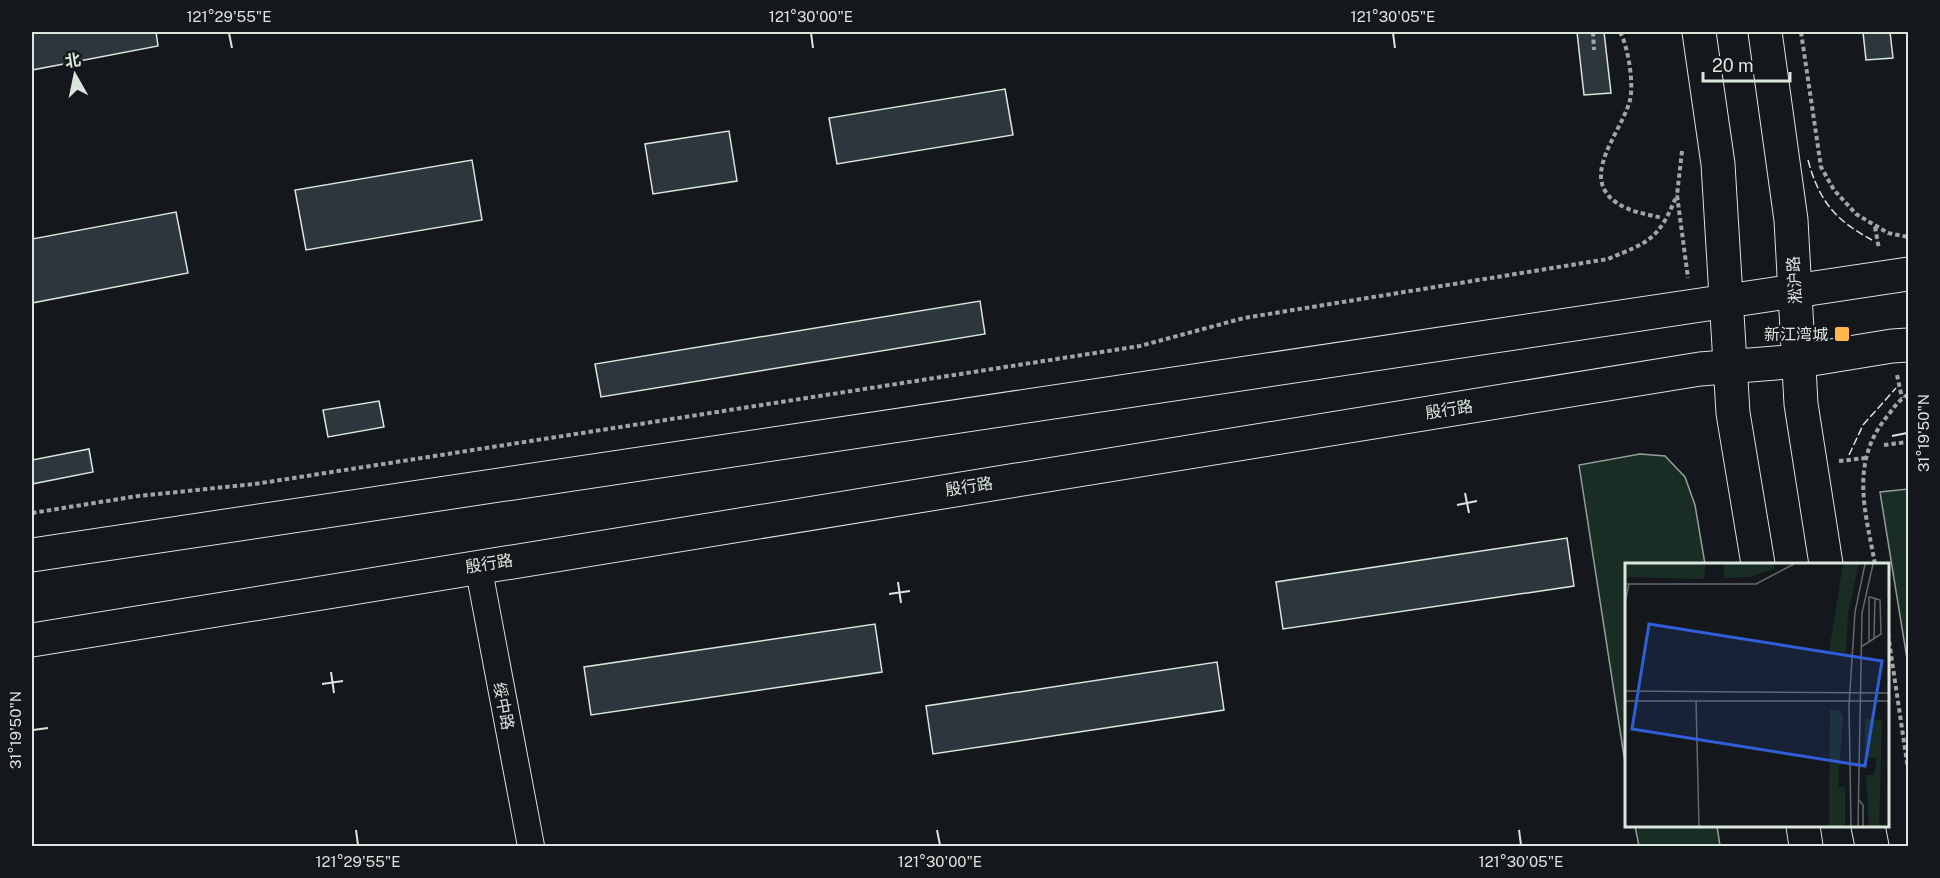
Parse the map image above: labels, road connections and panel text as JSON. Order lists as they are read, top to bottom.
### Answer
{
  "streets": {
    "main road": ["淞沪路", "殷行路"],
    "street": ["绥中路"]
  },
  "crossings": [
    ["淞沪路", "殷行路"],
    ["殷行路", "绥中路"]
  ],
  "places": {
    "transit": ["新江湾城"]
  },
  "scale_bar": "20 m",
  "north": "top",
  "coordinates": [
    "121°29'55\"E",
    "121°30'00\"E",
    "121°30'05\"E",
    "31°19'50\"N"
  ]
}
